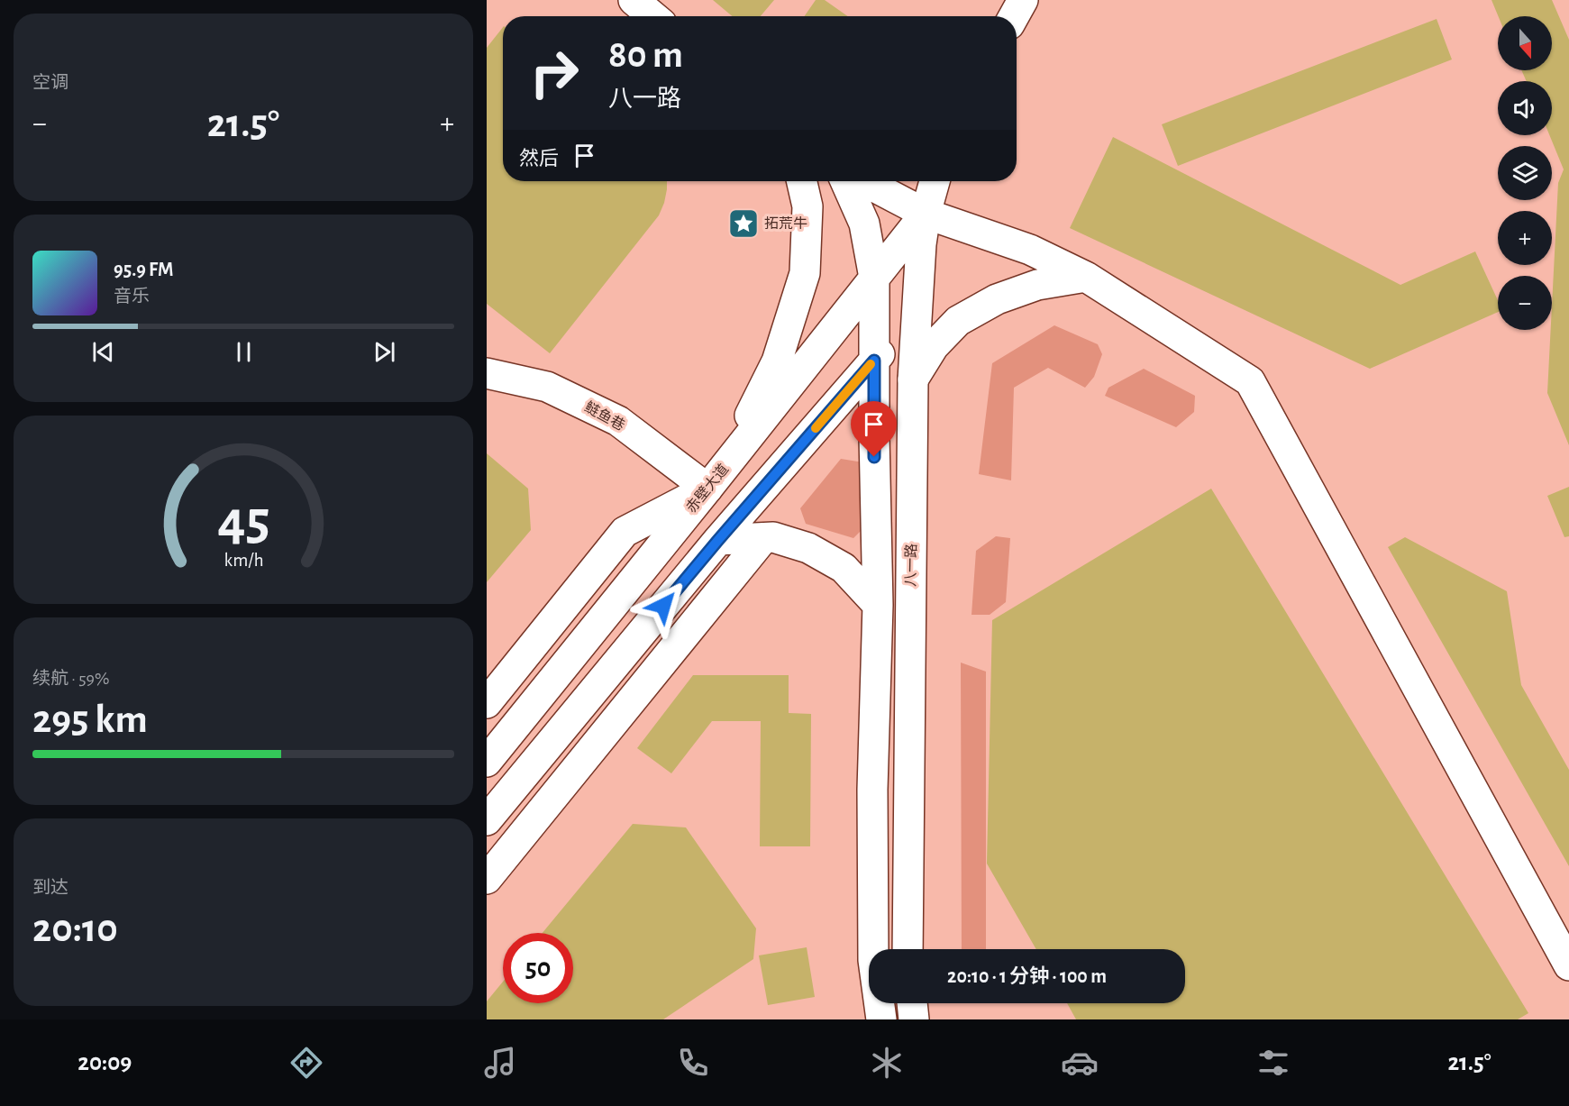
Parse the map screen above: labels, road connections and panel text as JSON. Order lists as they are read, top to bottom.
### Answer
{
  "streets": {
    "main road": ["鲢鱼巷", "赤壁大道", "八一路"]
  },
  "crossings": [
    ["鲢鱼巷", "赤壁大道"],
    ["赤壁大道", "八一路"]
  ],
  "places": {
    "place": ["拓荒牛"]
  },
  "north": "bottom",
  "page": {
    "tile": [
      "空调",
      ["续航 · 59%", "295 km"],
      ["到达", "20:10"]
    ],
    "map_buttons": ["+", "−"],
    "turn": ["80 m", "八一路"],
    "heat": ["−", "21.5°", "+"],
    "then": "然后",
    "song": ["95.9 FM", "音乐"],
    "limit": "50",
    "trip": "20:10 · 1 分钟 · 100 m",
    "tabs": ["20:09", "21.5°"],
    "gauge": ["45", "km/h"]
  }
}
